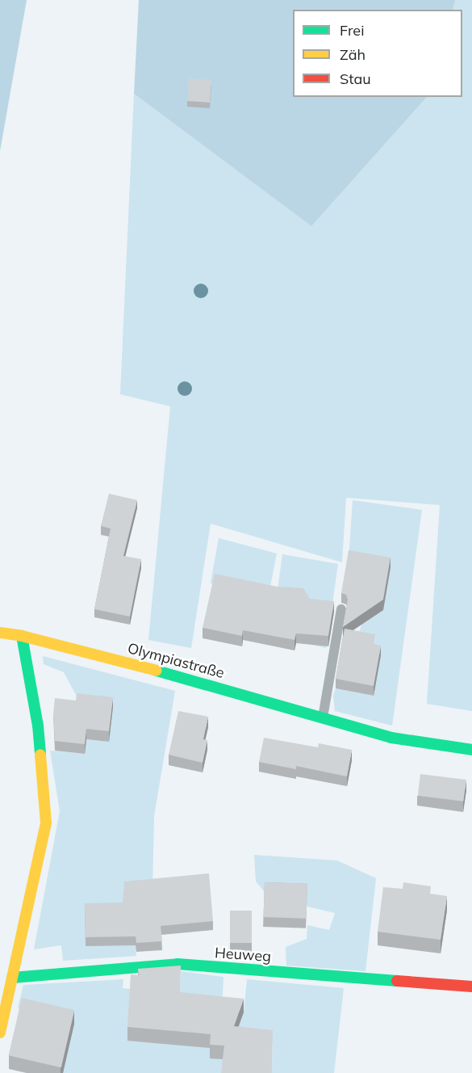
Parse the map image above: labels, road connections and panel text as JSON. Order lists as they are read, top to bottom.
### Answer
{
  "streets": {
    "street": ["Olympiastraße", "Heuweg"]
  },
  "legend": ["Frei", "Zäh", "Stau"]
}
